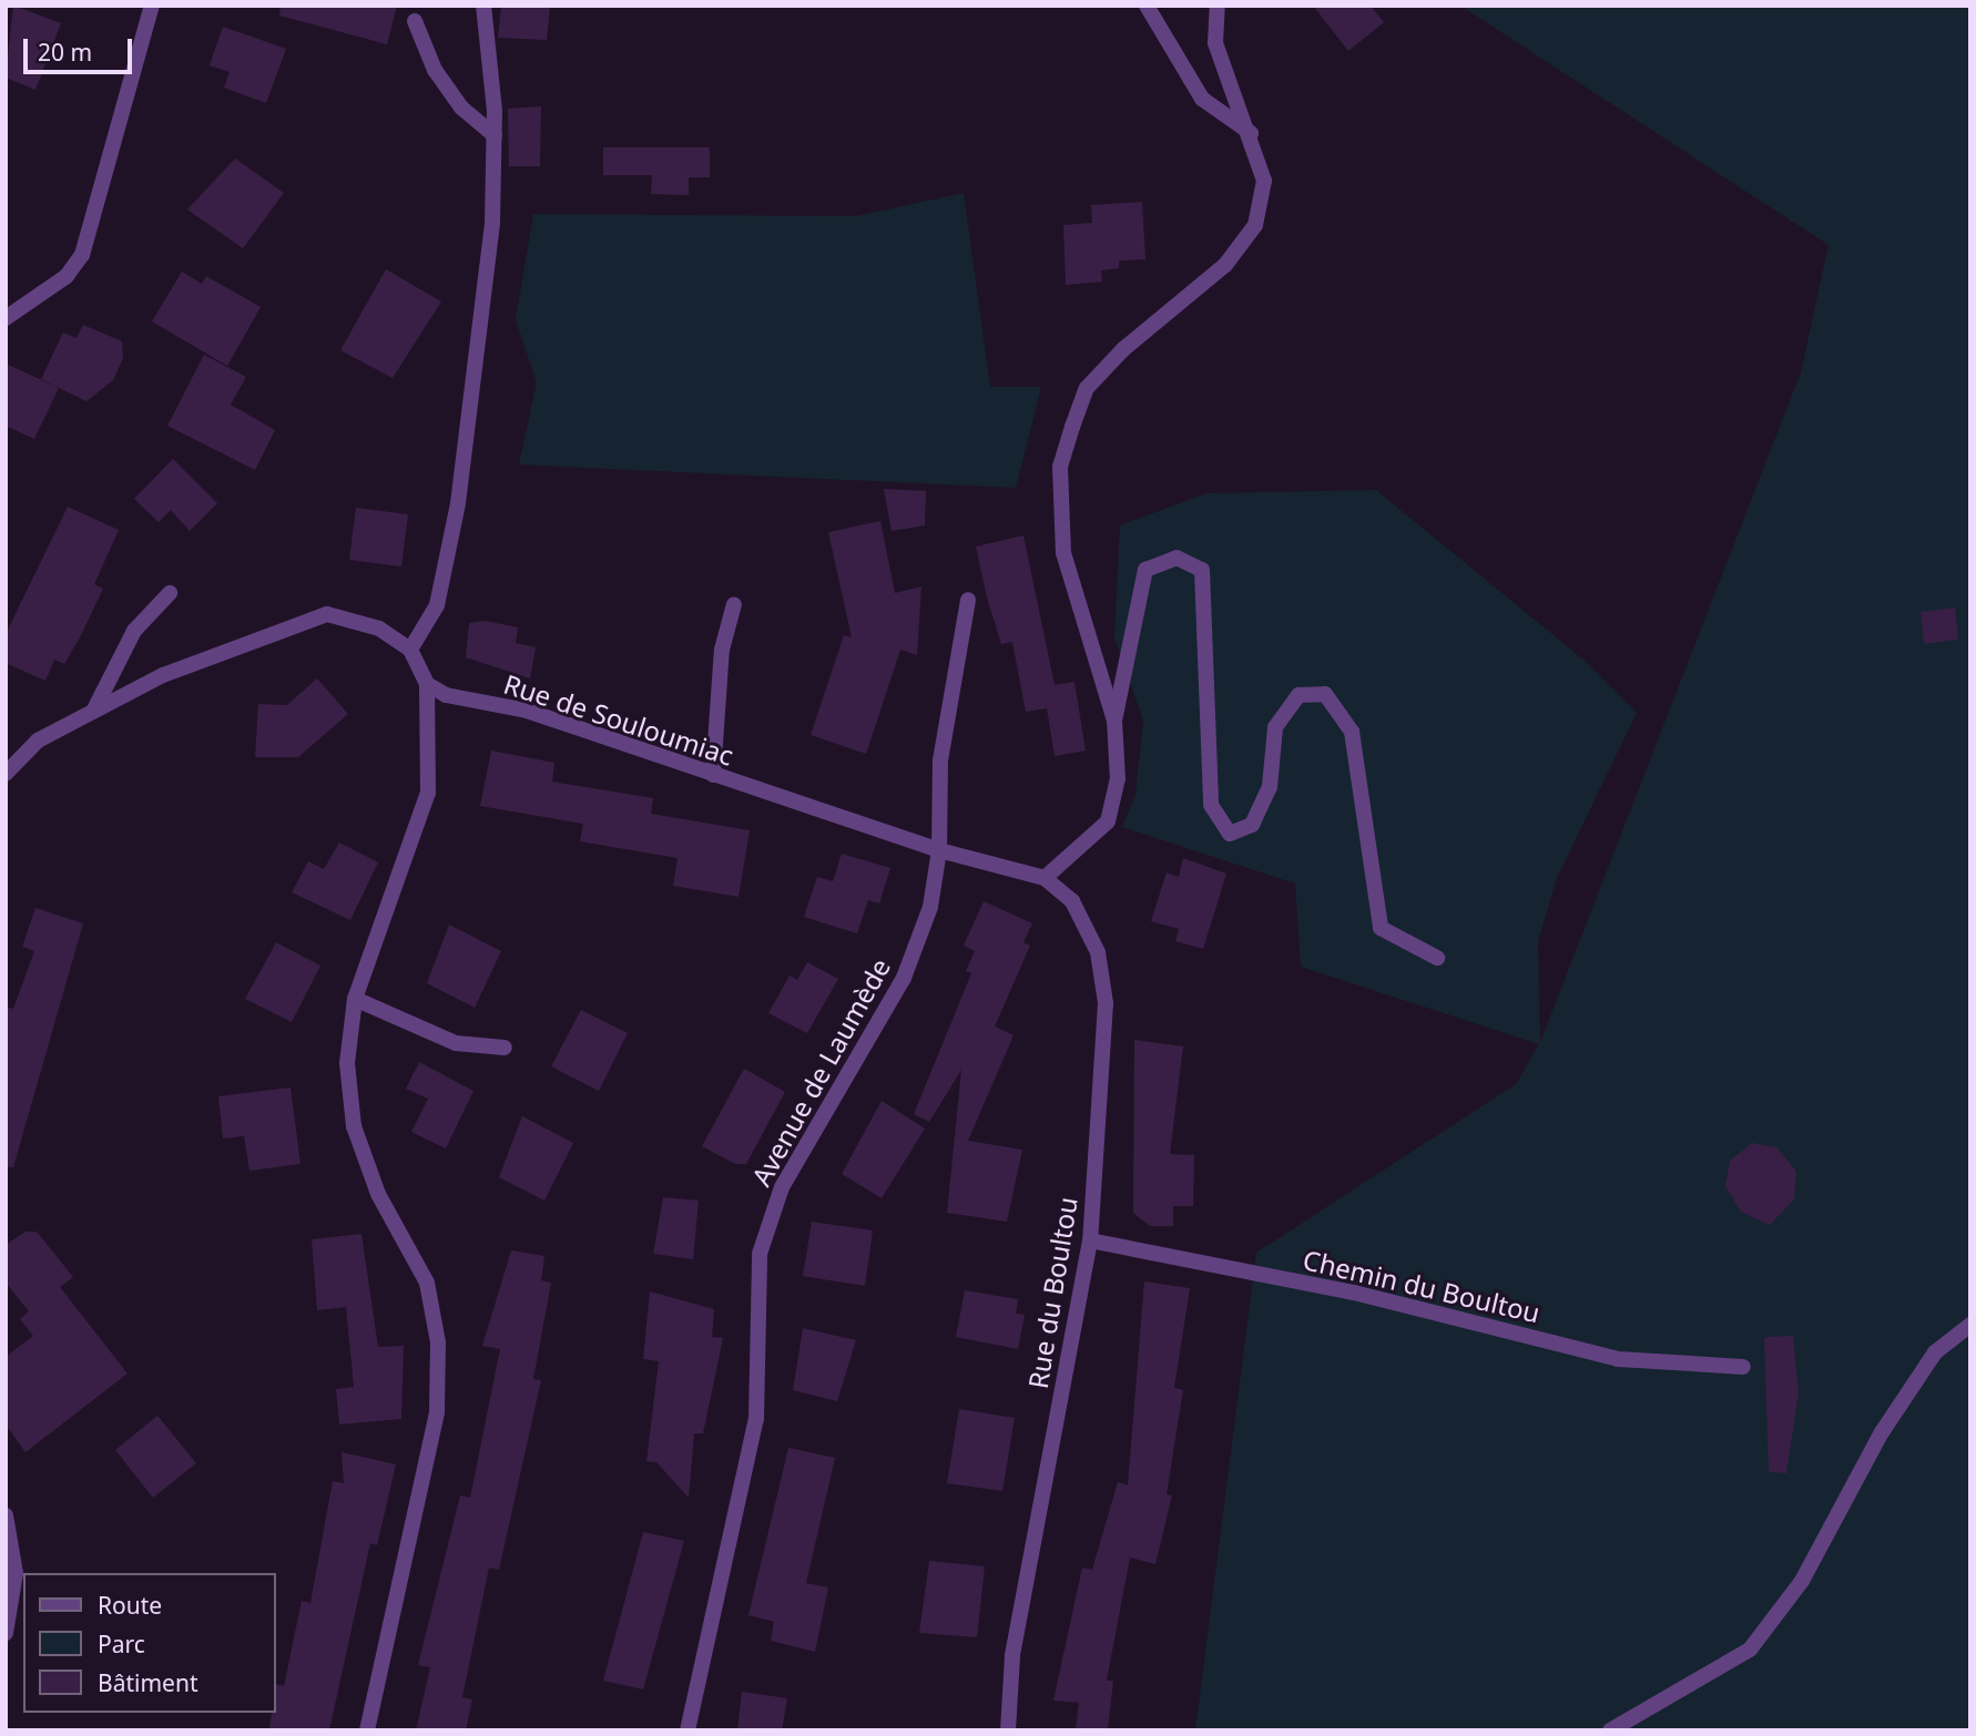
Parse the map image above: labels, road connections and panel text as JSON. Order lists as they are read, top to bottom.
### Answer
{
  "streets": {
    "street": [
      "Rue de Souloumiac",
      "Avenue de Laumède",
      "Chemin du Boultou",
      "Rue du Boultou"
    ]
  },
  "crossings": [
    ["Rue de Souloumiac", "Avenue de Laumède"],
    ["Rue de Souloumiac", "Rue du Boultou"],
    ["Chemin du Boultou", "Rue du Boultou"]
  ],
  "legend": ["Route", "Parc", "Bâtiment"],
  "scale_bar": "20 m"
}
